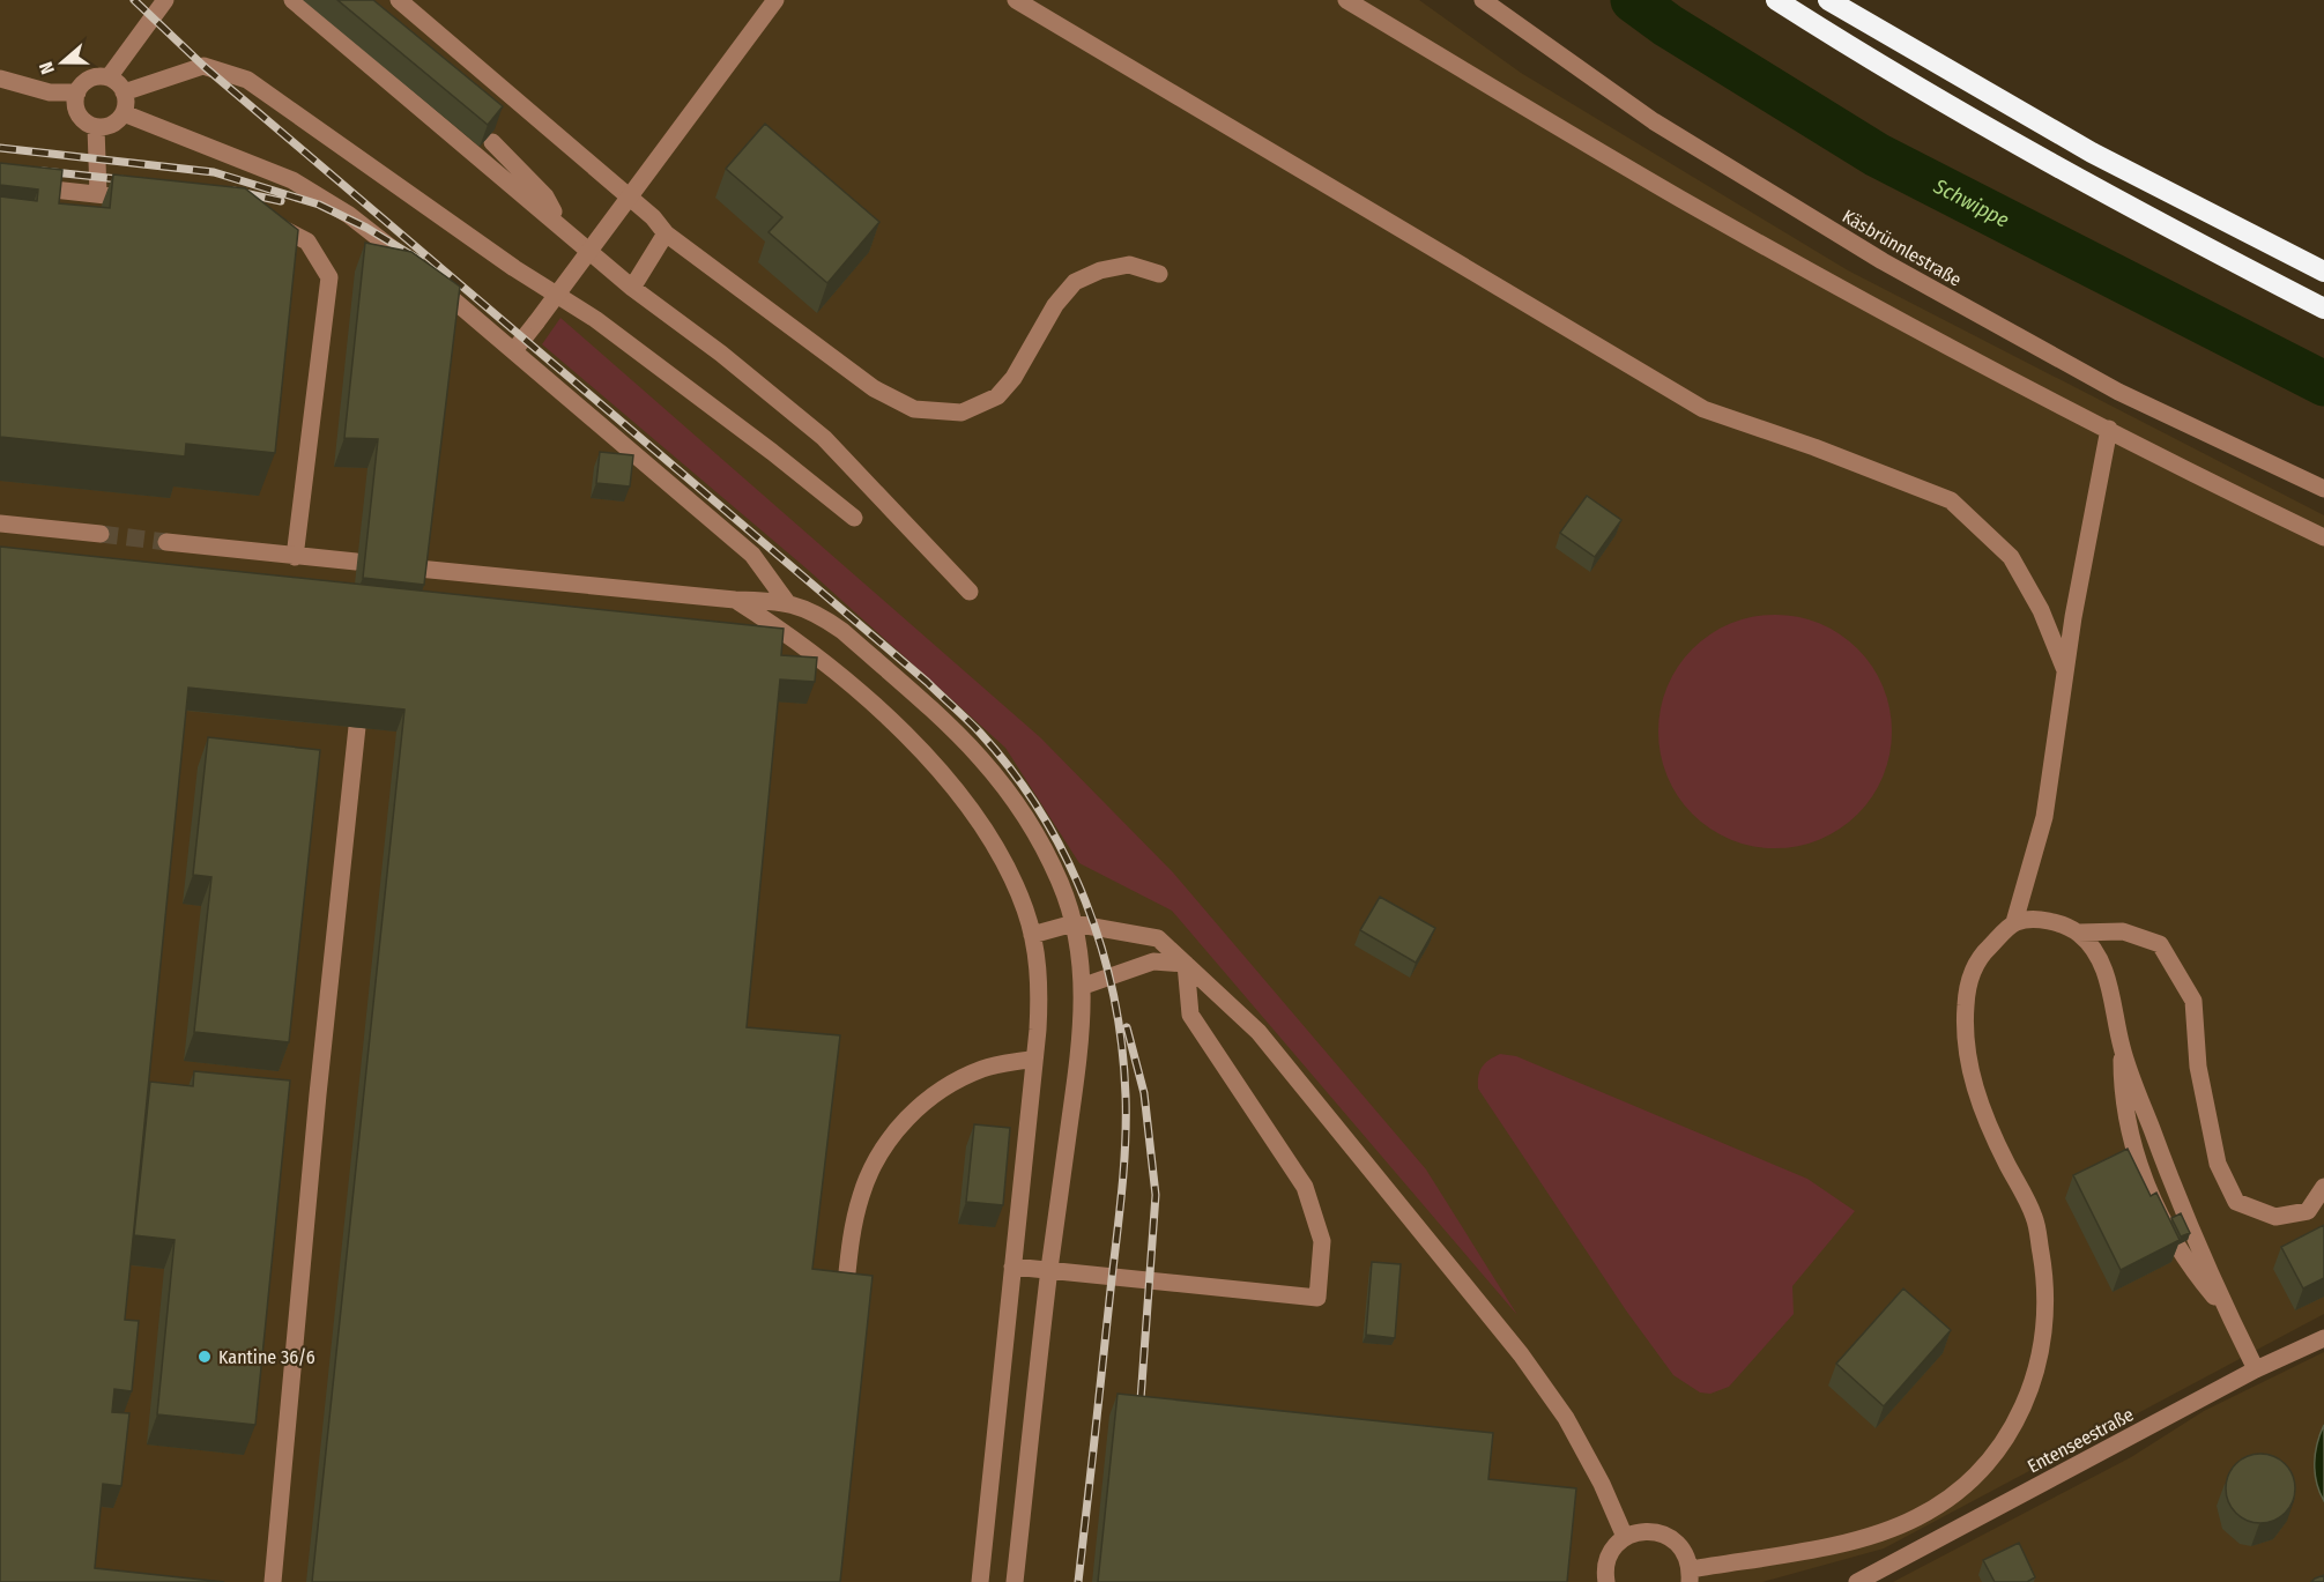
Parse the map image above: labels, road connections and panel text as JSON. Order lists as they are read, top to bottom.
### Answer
{
  "streets": {
    "street": ["Käsbrünnlestraße", "Entenseestraße"]
  },
  "water": ["Schwippe"],
  "places": ["Kantine 36/6"],
  "north": "left"
}
